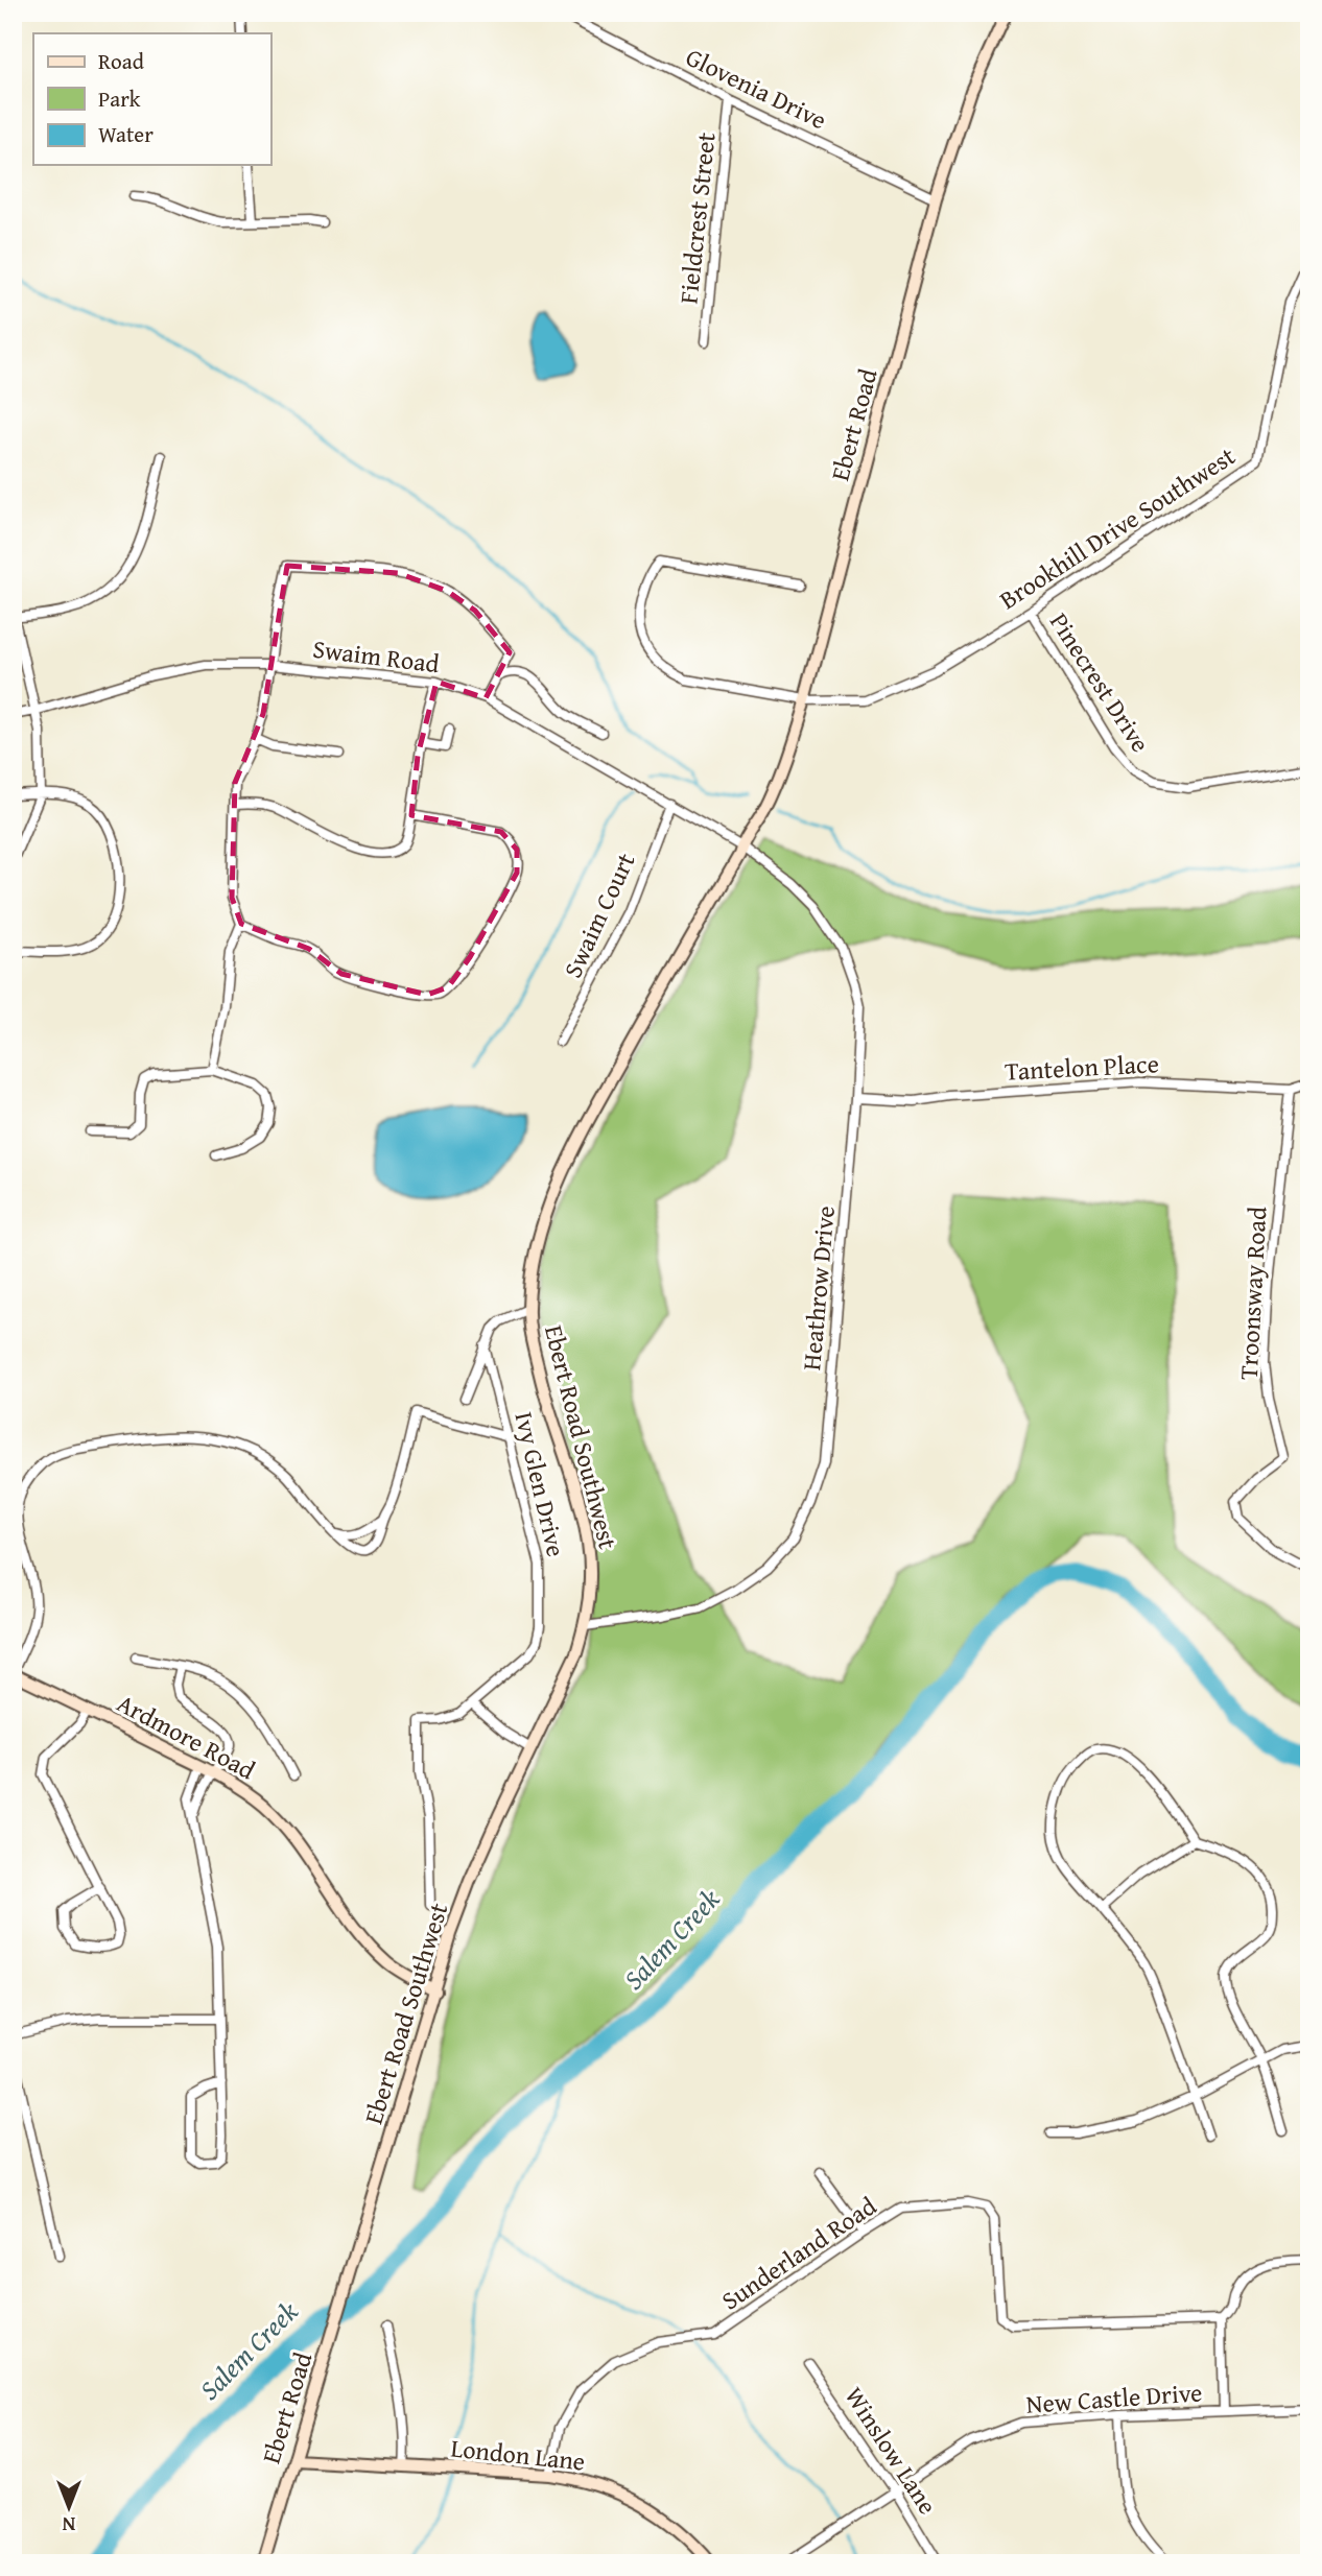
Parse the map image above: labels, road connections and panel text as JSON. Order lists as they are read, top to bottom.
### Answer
{
  "streets": {
    "main road": [
      "Ebert Road",
      "Ebert Road Southwest",
      "Ardmore Road",
      "London Lane"
    ],
    "street": [
      "Glovenia Drive",
      "Fieldcrest Street",
      "Brookhill Drive Southwest",
      "Swaim Road",
      "Pinecrest Drive",
      "Swaim Court",
      "Tantelon Place",
      "Heathrow Drive",
      "Troonsway Road",
      "Ivy Glen Drive",
      "Sunderland Road",
      "New Castle Drive",
      "Winslow Lane"
    ]
  },
  "crossings": [
    ["Glovenia Drive", "Fieldcrest Street"],
    ["Glovenia Drive", "Ebert Road"],
    ["Ebert Road", "Brookhill Drive Southwest"],
    ["Ebert Road", "Swaim Road"],
    ["Ebert Road", "Heathrow Drive"],
    ["Ebert Road", "Ebert Road Southwest"],
    ["Ebert Road", "London Lane"],
    ["Brookhill Drive Southwest", "Pinecrest Drive"],
    ["Swaim Road", "Swaim Court"],
    ["Swaim Road", "Heathrow Drive"],
    ["Swaim Road", "Ebert Road Southwest"],
    ["Tantelon Place", "Heathrow Drive"],
    ["Tantelon Place", "Troonsway Road"],
    ["Heathrow Drive", "Ebert Road Southwest"],
    ["Ebert Road Southwest", "Ardmore Road"],
    ["Sunderland Road", "London Lane"],
    ["New Castle Drive", "Winslow Lane"]
  ],
  "water": ["Salem Creek"],
  "legend": ["Road", "Park", "Water"],
  "north": "bottom"
}
